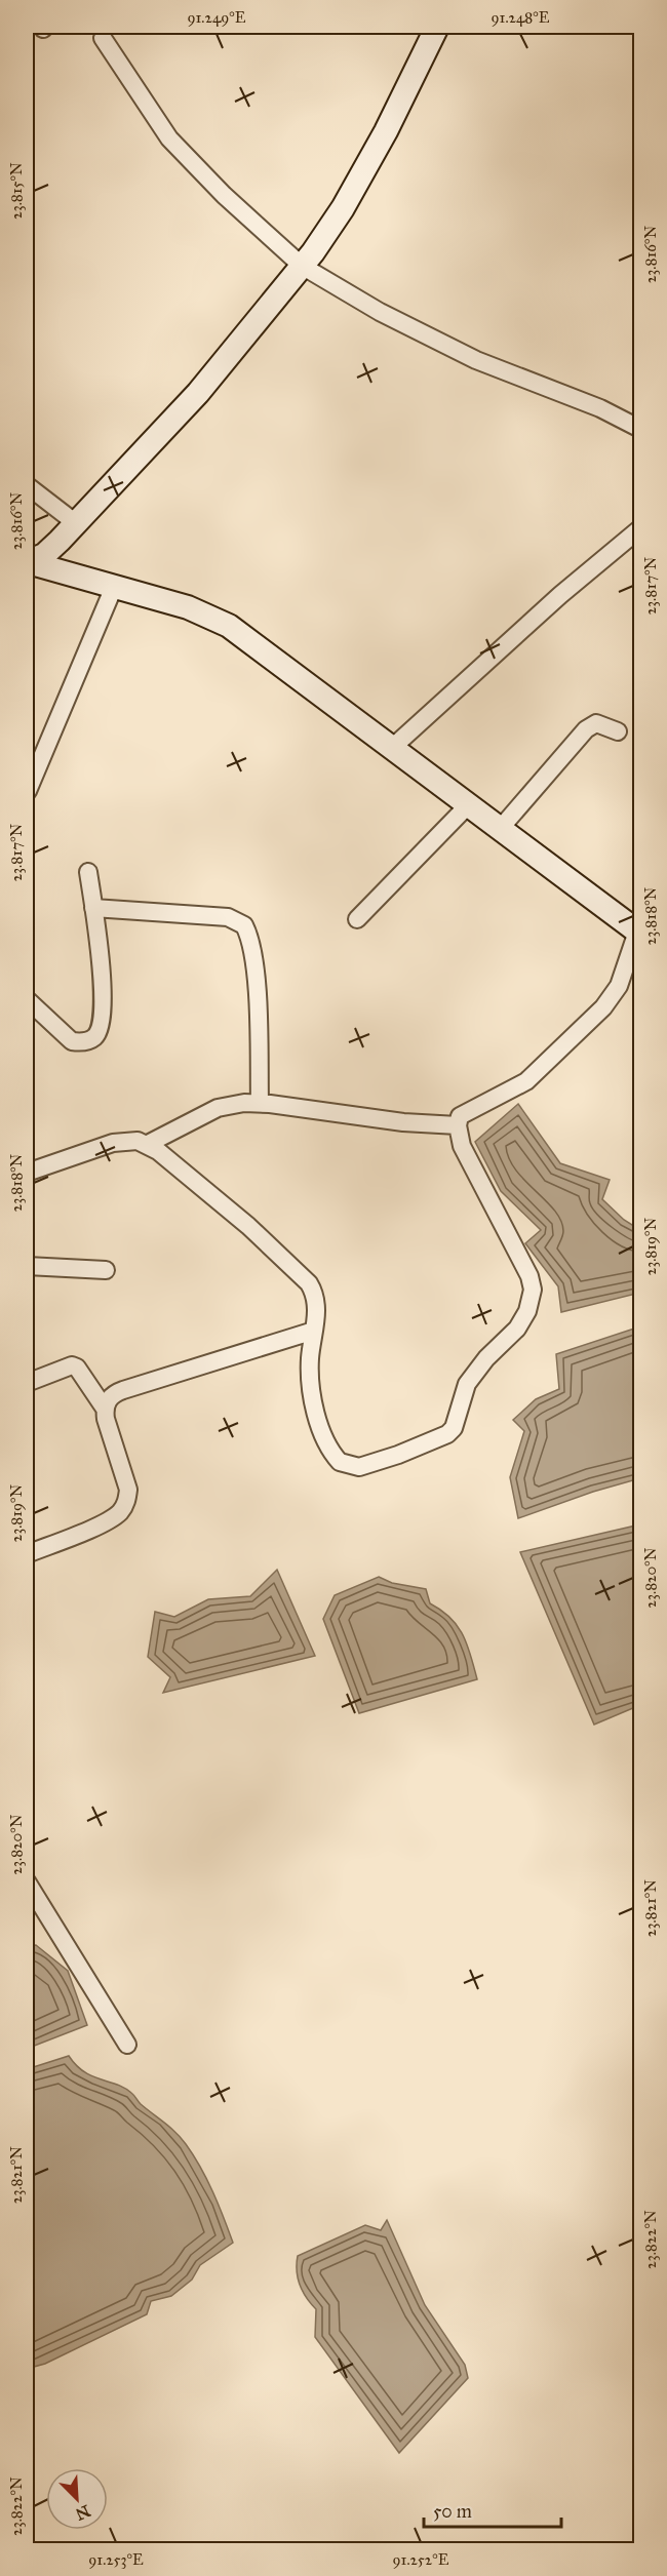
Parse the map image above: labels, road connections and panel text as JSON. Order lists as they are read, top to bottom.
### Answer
{
  "scale_bar": "50 m",
  "north": "bottom right",
  "coordinates": [
    "91.249°E",
    "91.248°E",
    "23.815°N",
    "23.816°N",
    "23.817°N",
    "23.818°N",
    "23.819°N",
    "23.820°N",
    "23.821°N",
    "23.822°N",
    "91.253°E",
    "91.252°E"
  ]
}
